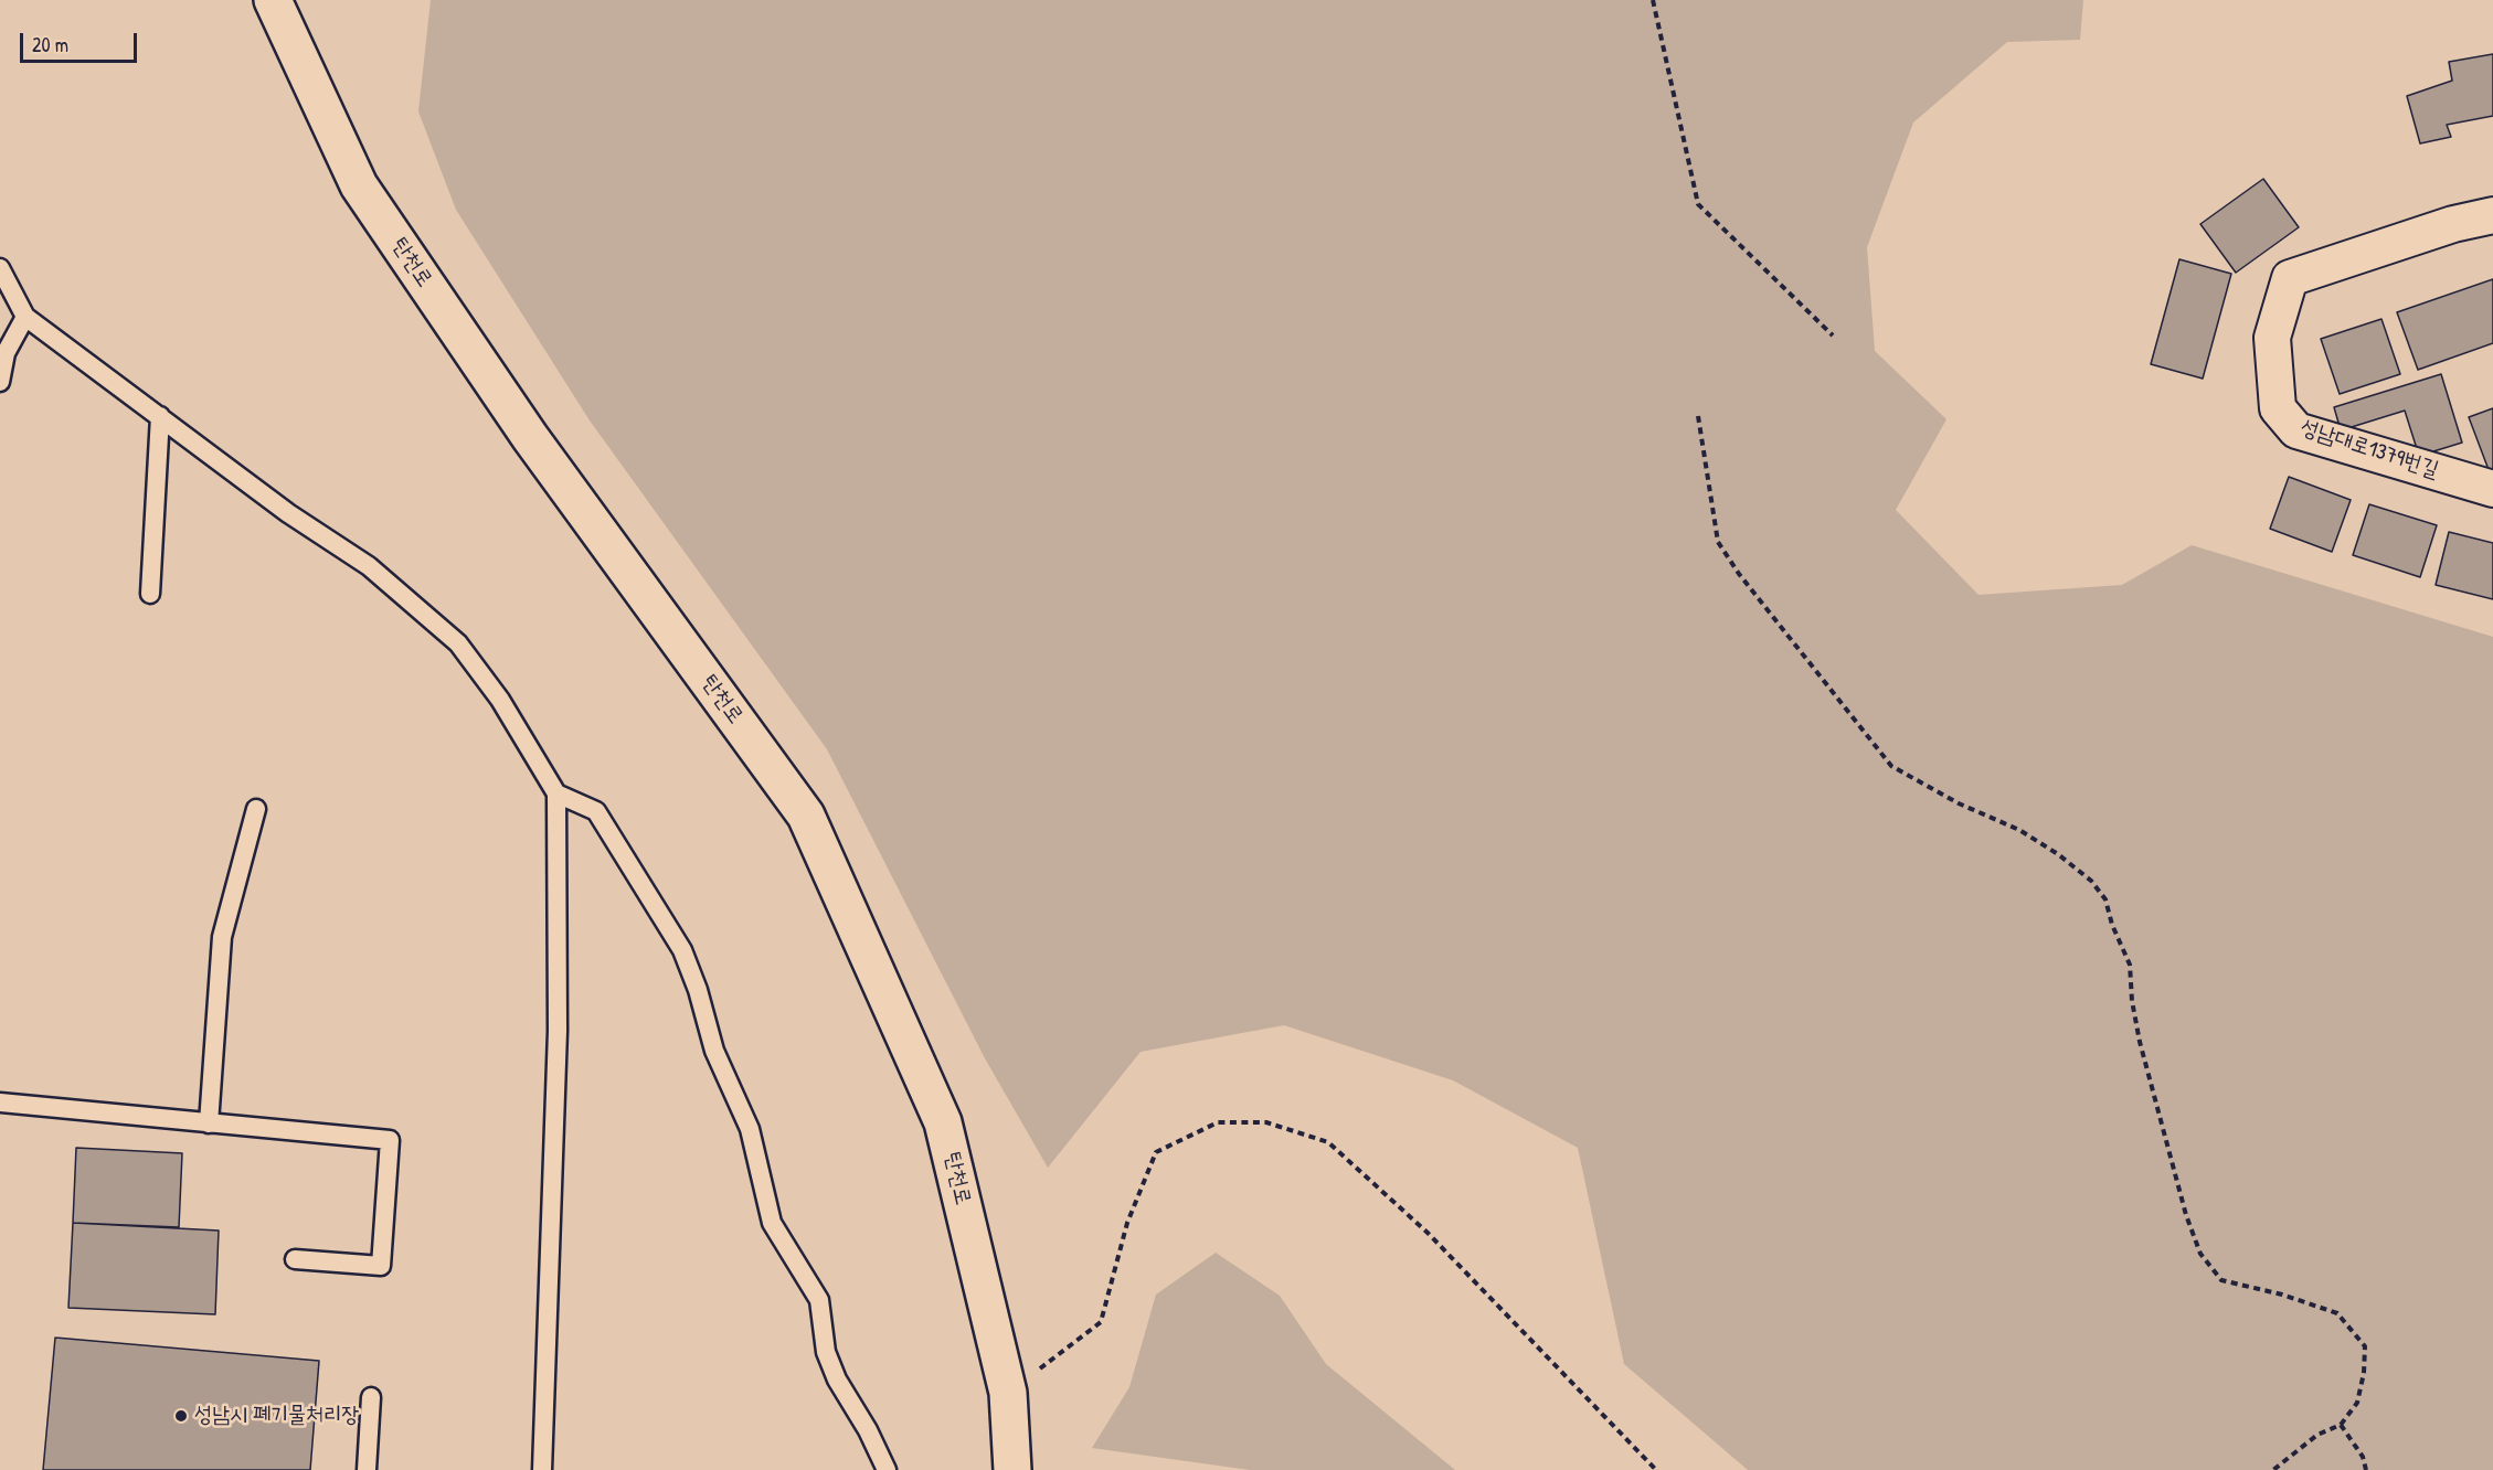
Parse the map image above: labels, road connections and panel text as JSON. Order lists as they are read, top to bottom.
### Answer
{
  "streets": {
    "main road": ["탄천로"],
    "street": ["성남대로1379번길"]
  },
  "places": ["성남시 폐기물처리장"],
  "scale_bar": "20 m"
}
